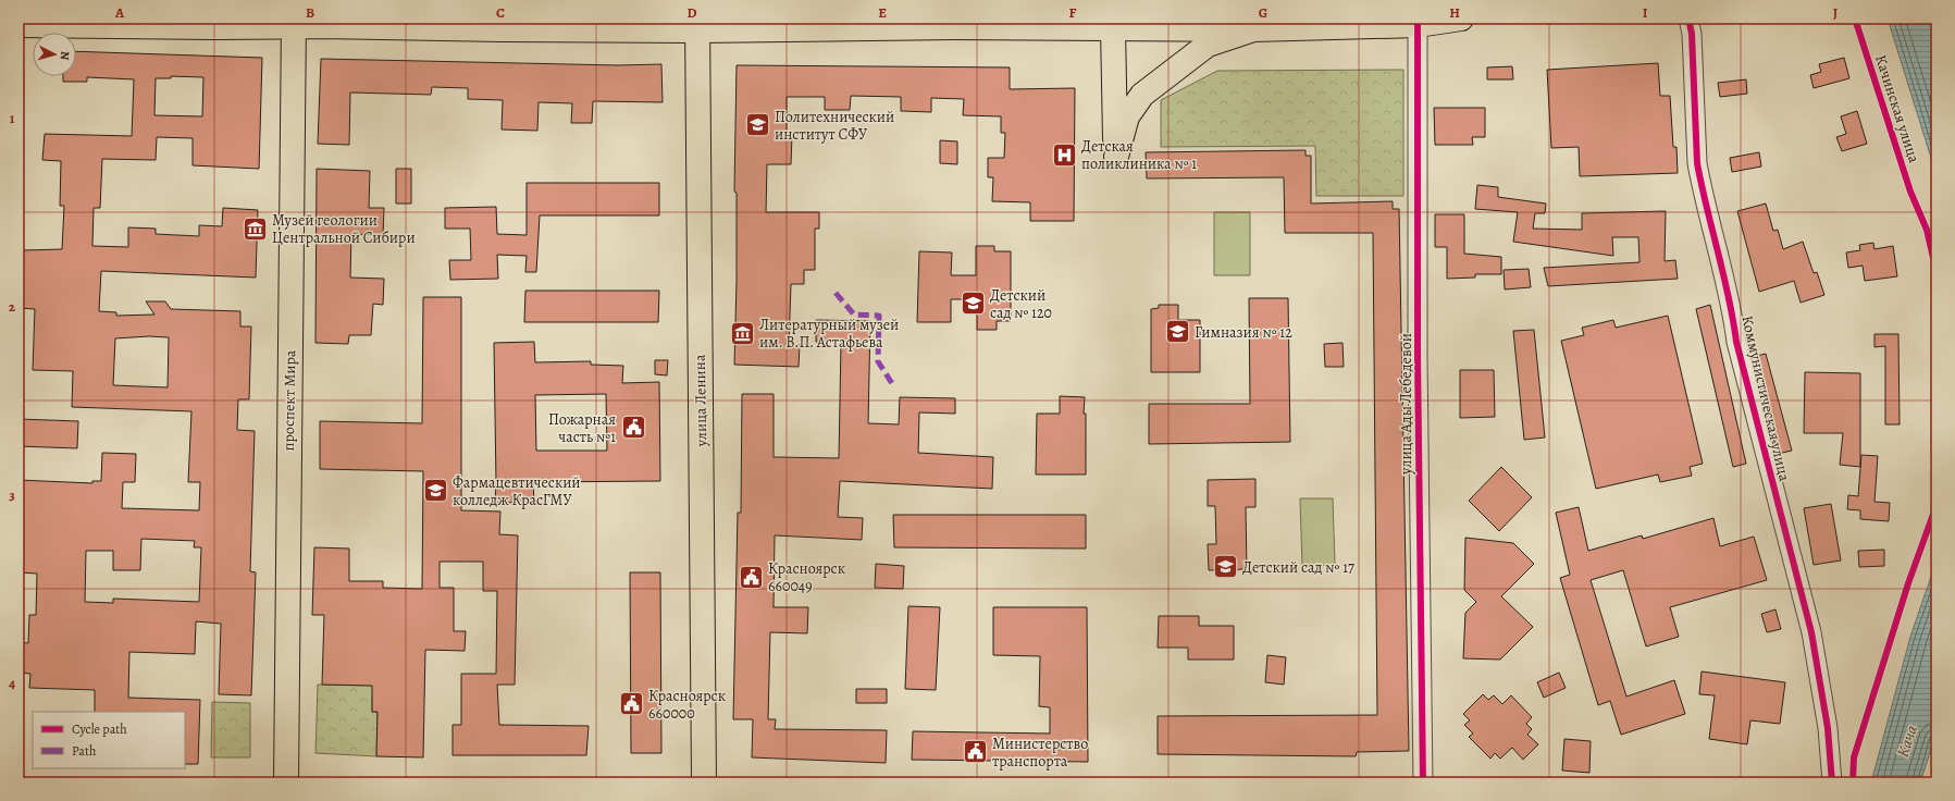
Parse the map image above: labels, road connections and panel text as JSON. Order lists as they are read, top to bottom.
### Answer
{
  "streets": {
    "main road": ["проспект Мира", "улица Ленина"],
    "street": ["Коммунистическая улица", "улица Ады Лебедевой"],
    "cycle path": ["Качинская улица"]
  },
  "water": ["Кача"],
  "places": {
    "school or university": [
      "Политехнический институт СФУ",
      "Детский сад № 120",
      "Гимназия № 12",
      "Фармацевтический колледж КрасГМУ",
      "Детский сад № 17"
    ],
    "hospital": ["Детская поликлиника № 1"],
    "museum": ["Музей геологии Центральной Сибири", "Литературный музей им. В.П. Астафьева"],
    "public building": [
      "Пожарная часть №1",
      "Красноярск 660049",
      "Красноярск 660000",
      "Министерство транспорта"
    ]
  },
  "legend": ["Cycle path", "Path"],
  "north": "right",
  "grid": {
    "columns": [
      "A",
      "B",
      "C",
      "D",
      "E",
      "F",
      "G",
      "H",
      "I",
      "J"
    ],
    "rows": [
      "1",
      "2",
      "3",
      "4"
    ]
  }
}
